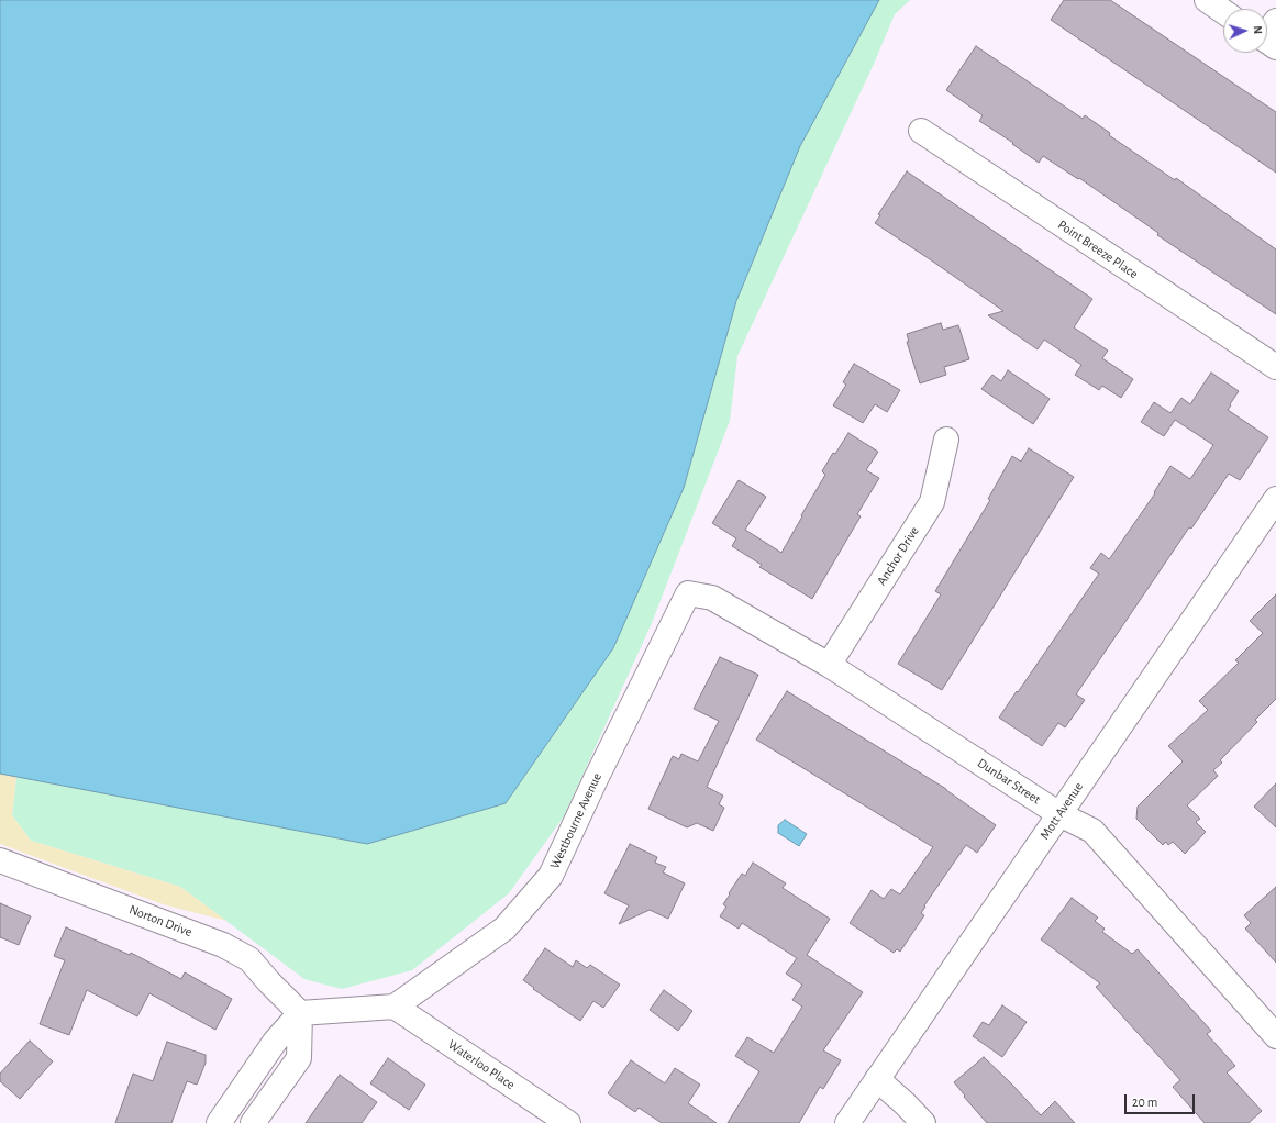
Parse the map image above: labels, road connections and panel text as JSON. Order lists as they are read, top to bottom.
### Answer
{
  "streets": {
    "street": [
      "Point Breeze Place",
      "Anchor Drive",
      "Dunbar Street",
      "Mott Avenue",
      "Westbourne Avenue",
      "Norton Drive",
      "Waterloo Place"
    ]
  },
  "crossings": [
    ["Anchor Drive", "Dunbar Street"],
    ["Dunbar Street", "Mott Avenue"],
    ["Dunbar Street", "Westbourne Avenue"],
    ["Westbourne Avenue", "Waterloo Place"]
  ],
  "scale_bar": "20 m",
  "north": "right"
}
